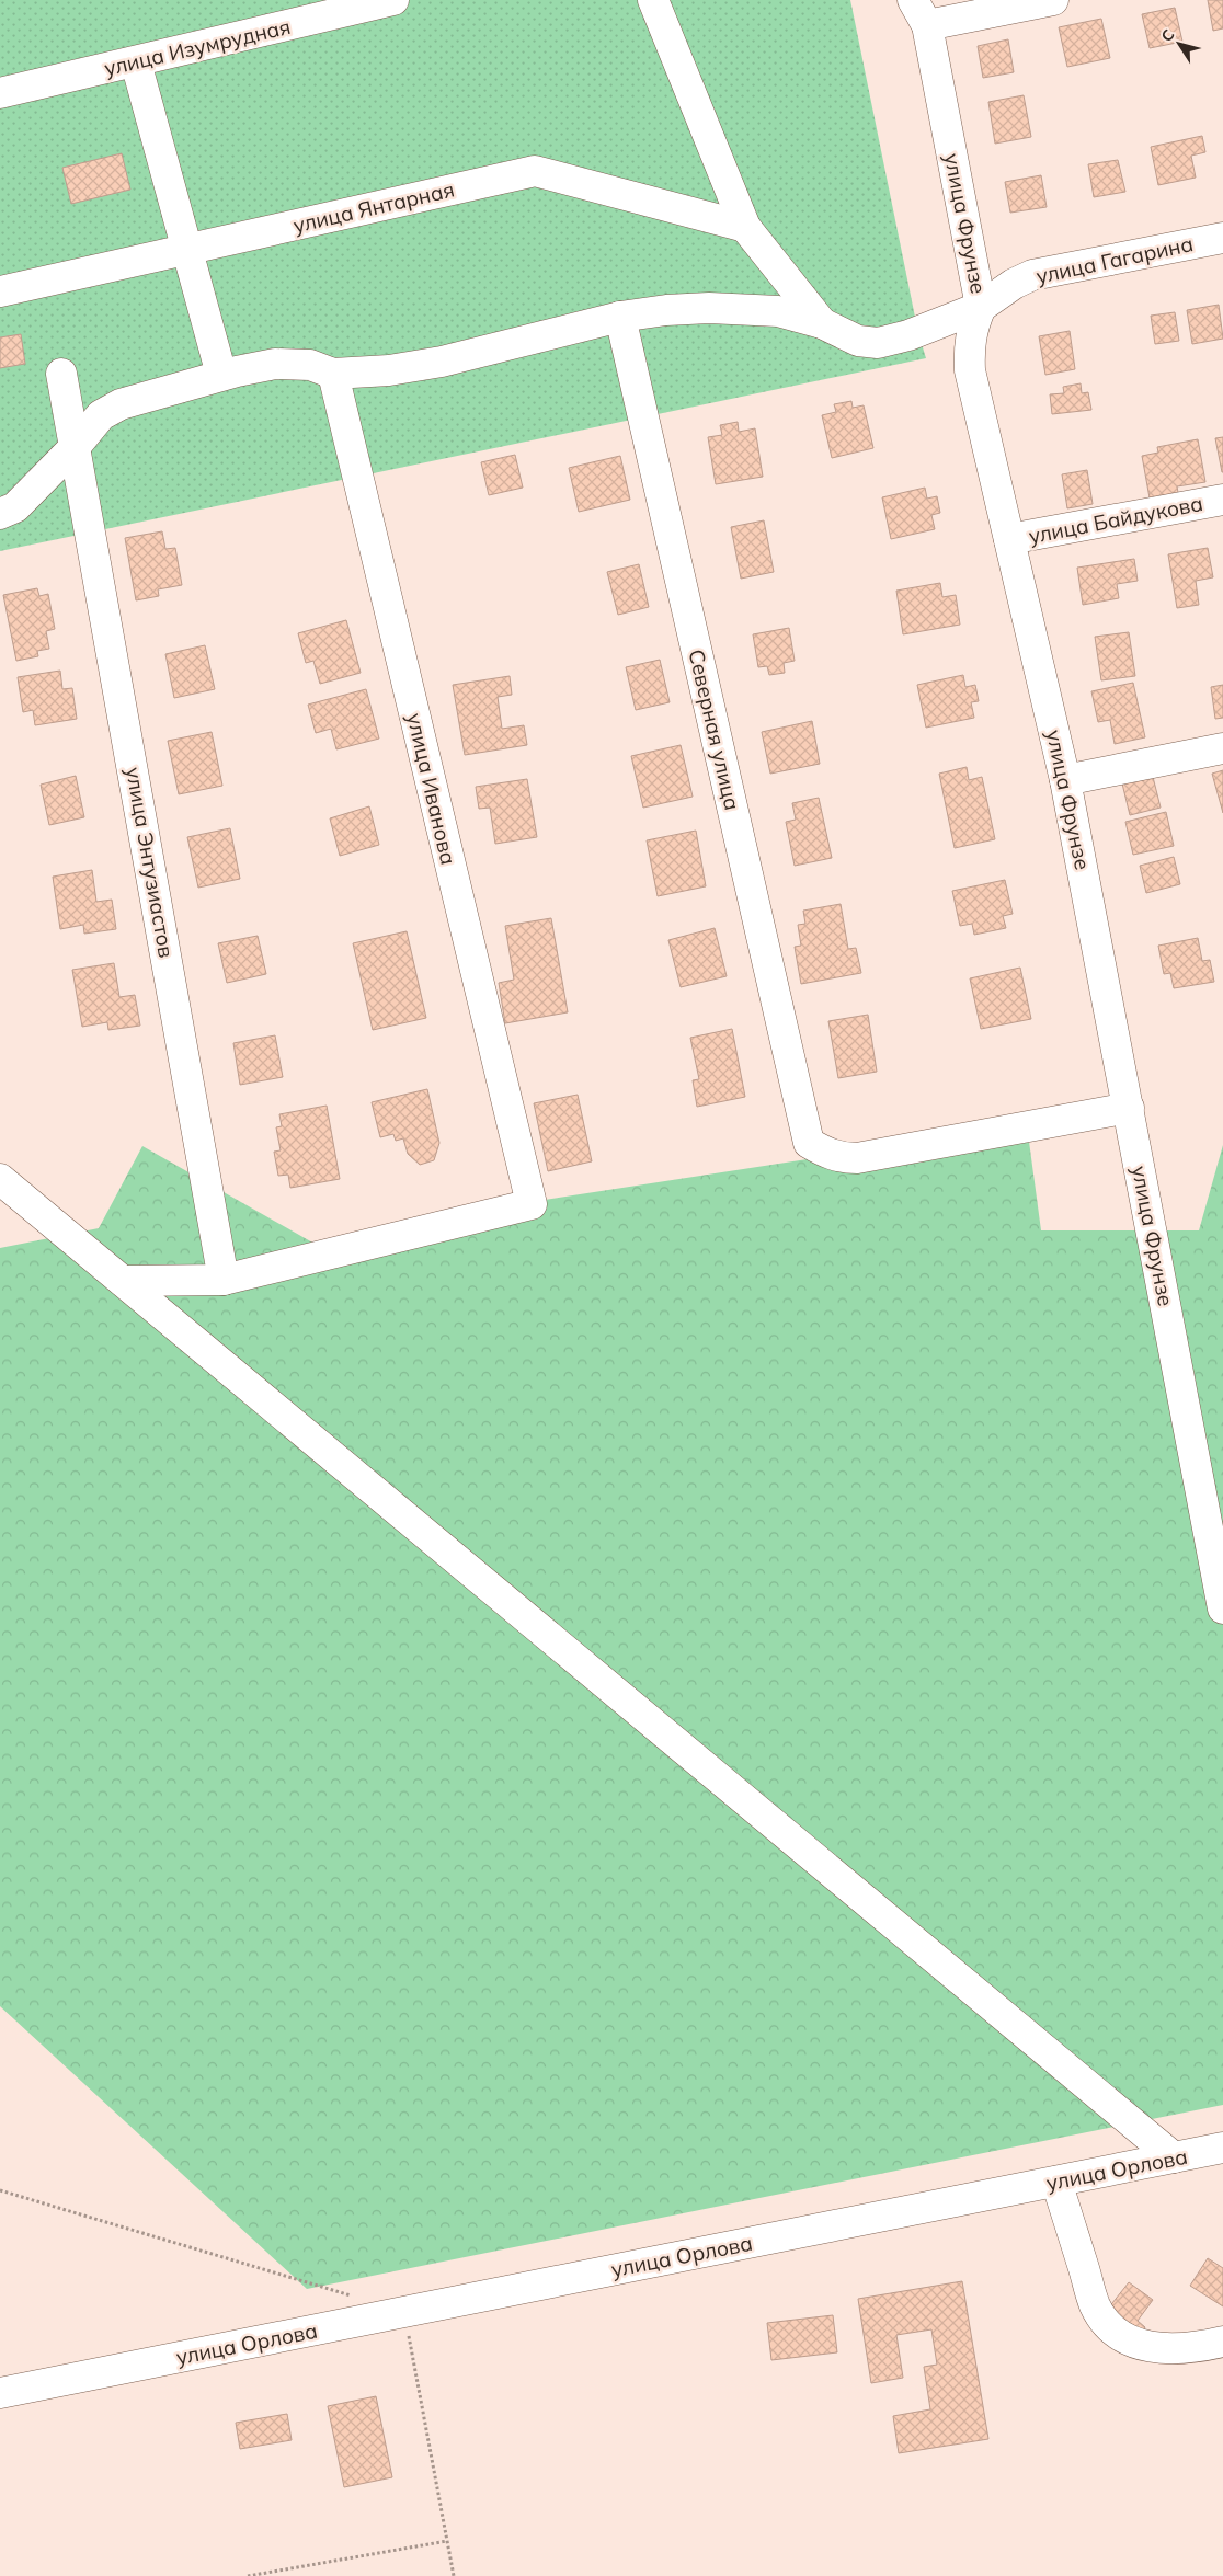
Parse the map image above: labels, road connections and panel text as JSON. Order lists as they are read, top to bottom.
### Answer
{
  "streets": {
    "street": [
      "улица Изумрудная",
      "улица Янтарная",
      "улица Фрунзе",
      "улица Гагарина",
      "улица Байдукова",
      "Северная улица",
      "улица Иванова",
      "улица Энтузиастов",
      "улица Орлова"
    ]
  },
  "crossings": [
    ["улица Фрунзе", "улица Гагарина"],
    ["улица Фрунзе", "улица Байдукова"],
    ["улица Фрунзе", "Северная улица"],
    ["улица Гагарина", "Северная улица"],
    ["улица Гагарина", "улица Иванова"],
    ["улица Иванова", "улица Энтузиастов"]
  ],
  "north": "top left"
}
